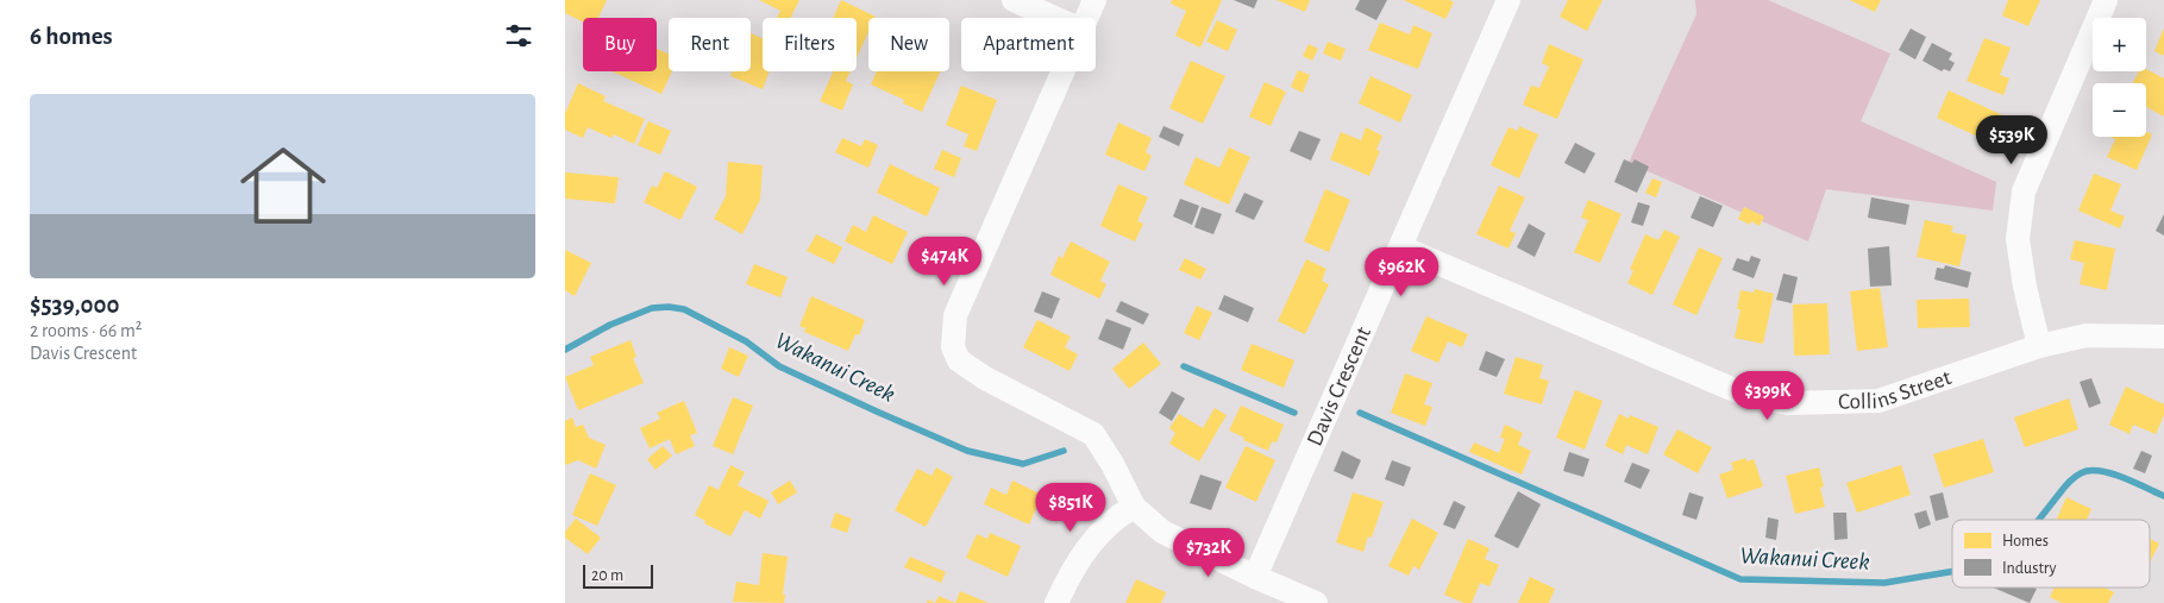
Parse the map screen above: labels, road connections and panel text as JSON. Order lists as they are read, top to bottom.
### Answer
{
  "streets": {
    "street": ["Davis Crescent", "Collins Street"]
  },
  "crossings": [
    ["Davis Crescent", "Collins Street"]
  ],
  "water": ["Wakanui Creek"],
  "legend": ["Homes", "Industry"],
  "scale_bar": "20 m",
  "page": {
    "heading": "6 homes",
    "map_buttons": ["+", "−"],
    "chip": [
      "Buy",
      "Rent",
      "Filters",
      "New",
      "Apartment"
    ],
    "list": [
      {
        "name": "$539,000",
        "note": "2 rooms · 66 m² · Davis Crescent"
      }
    ],
    "price": [
      "$539K",
      "$474K",
      "$962K",
      "$399K",
      "$851K",
      "$732K"
    ],
    "scale": "20 m"
  }
}
